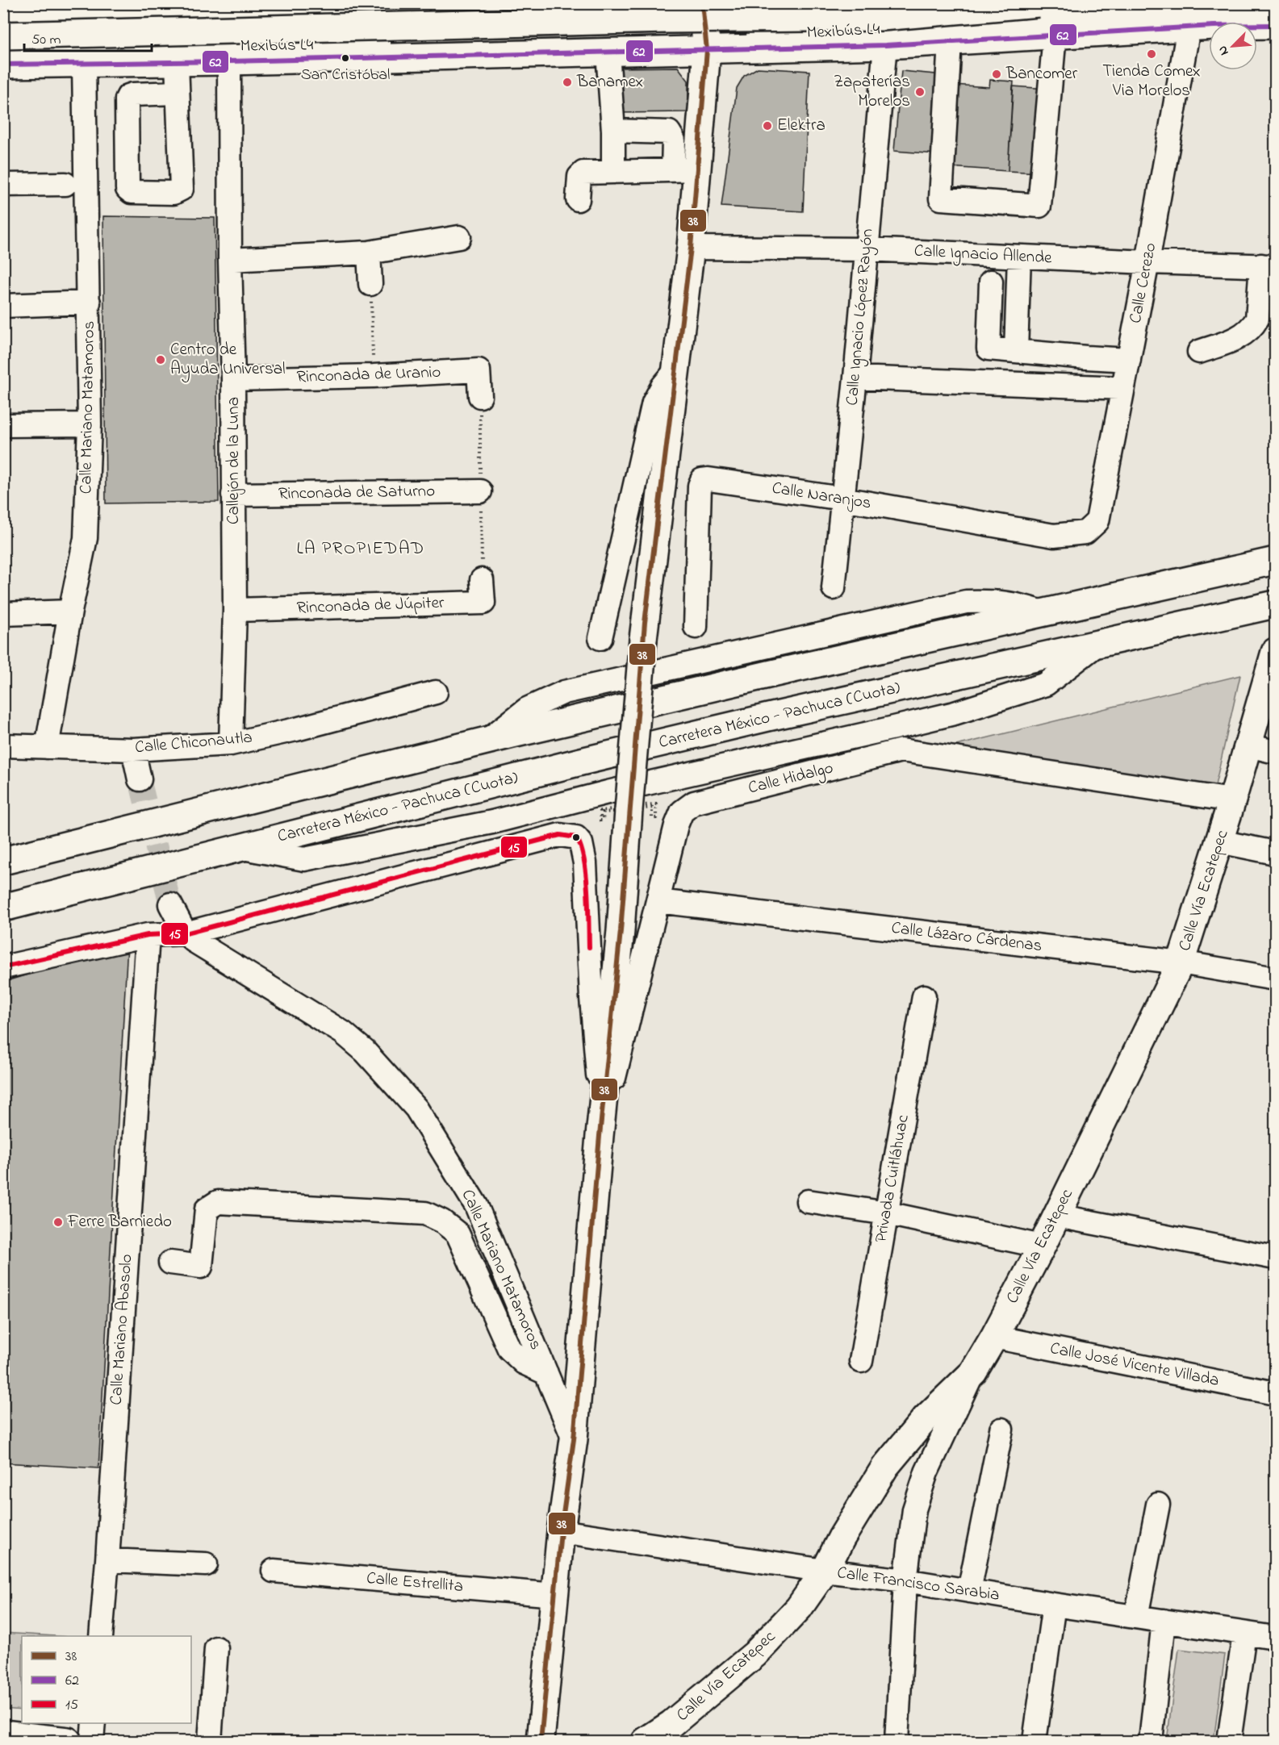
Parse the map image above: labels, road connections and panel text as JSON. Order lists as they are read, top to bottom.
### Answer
{
  "streets": {
    "main road": ["Carretera México - Pachuca (Cuota)", "Calle Vía Ecatepec"],
    "street": [
      "Mexibús L4",
      "Calle Ignacio Allende",
      "Calle Cerezo",
      "Calle Ignacio López Rayón",
      "Rinconada de Uranio",
      "Calle Mariano Matamoros",
      "Callejón de la Luna",
      "Rinconada de Saturno",
      "Calle Naranjos",
      "Rinconada de Júpiter",
      "Calle Chiconautla",
      "Calle Hidalgo",
      "Calle Lázaro Cárdenas",
      "Privada Cuitláhuac",
      "Calle Mariano Abasolo",
      "Calle José Vicente Villada",
      "Calle Estrellita",
      "Calle Francisco Sarabia"
    ]
  },
  "crossings": [
    ["Calle Ignacio Allende", "Calle Cerezo"],
    ["Calle Ignacio Allende", "Calle Ignacio López Rayón"],
    ["Calle Cerezo", "Calle Naranjos"],
    ["Calle Ignacio López Rayón", "Calle Naranjos"],
    ["Rinconada de Uranio", "Callejón de la Luna"],
    ["Calle Mariano Matamoros", "Calle Chiconautla"],
    ["Callejón de la Luna", "Rinconada de Saturno"],
    ["Callejón de la Luna", "Rinconada de Júpiter"],
    ["Callejón de la Luna", "Calle Chiconautla"],
    ["Calle Hidalgo", "Calle Vía Ecatepec"],
    ["Calle Hidalgo", "Calle Lázaro Cárdenas"],
    ["Calle Vía Ecatepec", "Calle Lázaro Cárdenas"],
    ["Calle Vía Ecatepec", "Calle José Vicente Villada"],
    ["Calle Vía Ecatepec", "Calle Francisco Sarabia"]
  ],
  "districts": ["LA PROPIEDAD"],
  "places": [
    "Tienda Comex Via Morelos",
    "San Cristóbal",
    "Bancomer",
    "Banamex",
    "Zapaterías Morelos",
    "Elektra",
    "Centro de Ayuda Universal",
    "Ferre Barniedo"
  ],
  "lines": ["transit line 38", "transit line 62", "transit line 15"],
  "legend": ["38", "62", "15"],
  "scale_bar": "50 m",
  "north": "bottom left"
}
